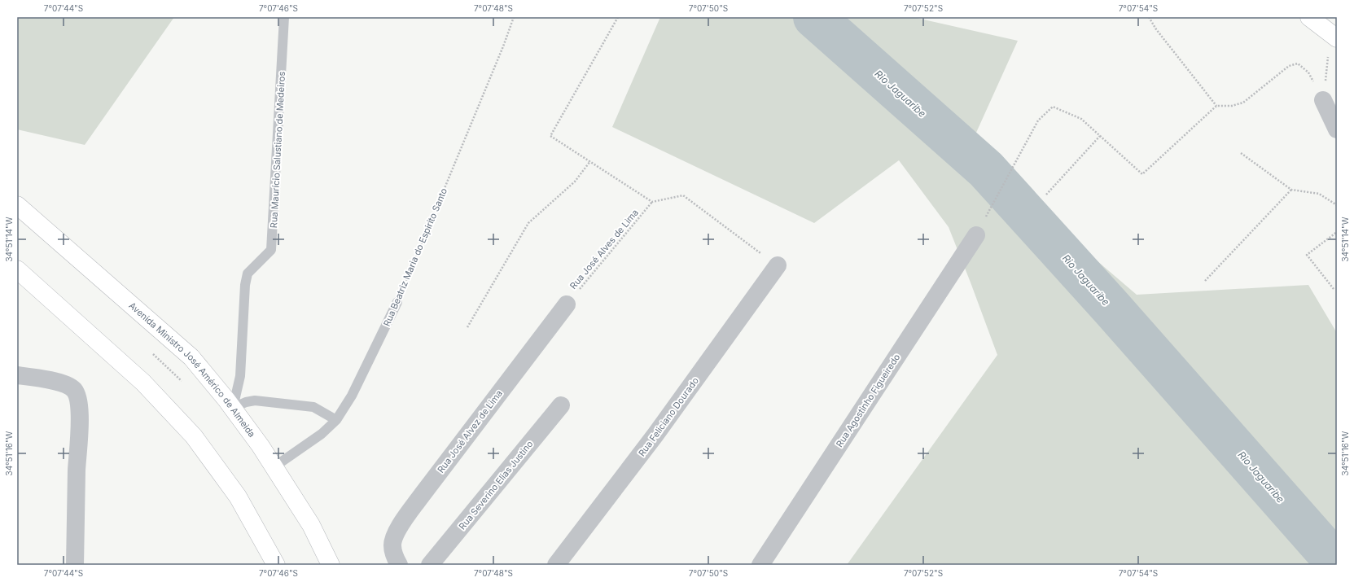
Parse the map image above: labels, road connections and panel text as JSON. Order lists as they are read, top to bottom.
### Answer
{
  "streets": {
    "main road": ["Avenida Ministro José Américo de Almeida"],
    "street": [
      "Rua Agostinho Figueiredo",
      "Rua Feliciano Dourado",
      "Rua José Alvez de Lima",
      "Rua Severino Elias Justino"
    ],
    "lane": ["Rua Maurício Salustiano de Medeiros", "Rua Beatriz Maria do Espirito Santo"],
    "path": ["Rua José Alves de Lima"]
  },
  "crossings": [
    ["Rua Maurício Salustiano de Medeiros", "Avenida Ministro José Américo de Almeida"],
    ["Rua José Alves de Lima", "Rua José Alvez de Lima"],
    ["Rua Beatriz Maria do Espirito Santo", "Avenida Ministro José Américo de Almeida"]
  ],
  "water": ["Rio Jaguaribe"],
  "coordinates": [
    "7°07'44\"S",
    "7°07'46\"S",
    "7°07'48\"S",
    "7°07'50\"S",
    "7°07'52\"S",
    "7°07'54\"S",
    "34°51'14\"W",
    "34°51'16\"W"
  ]
}
